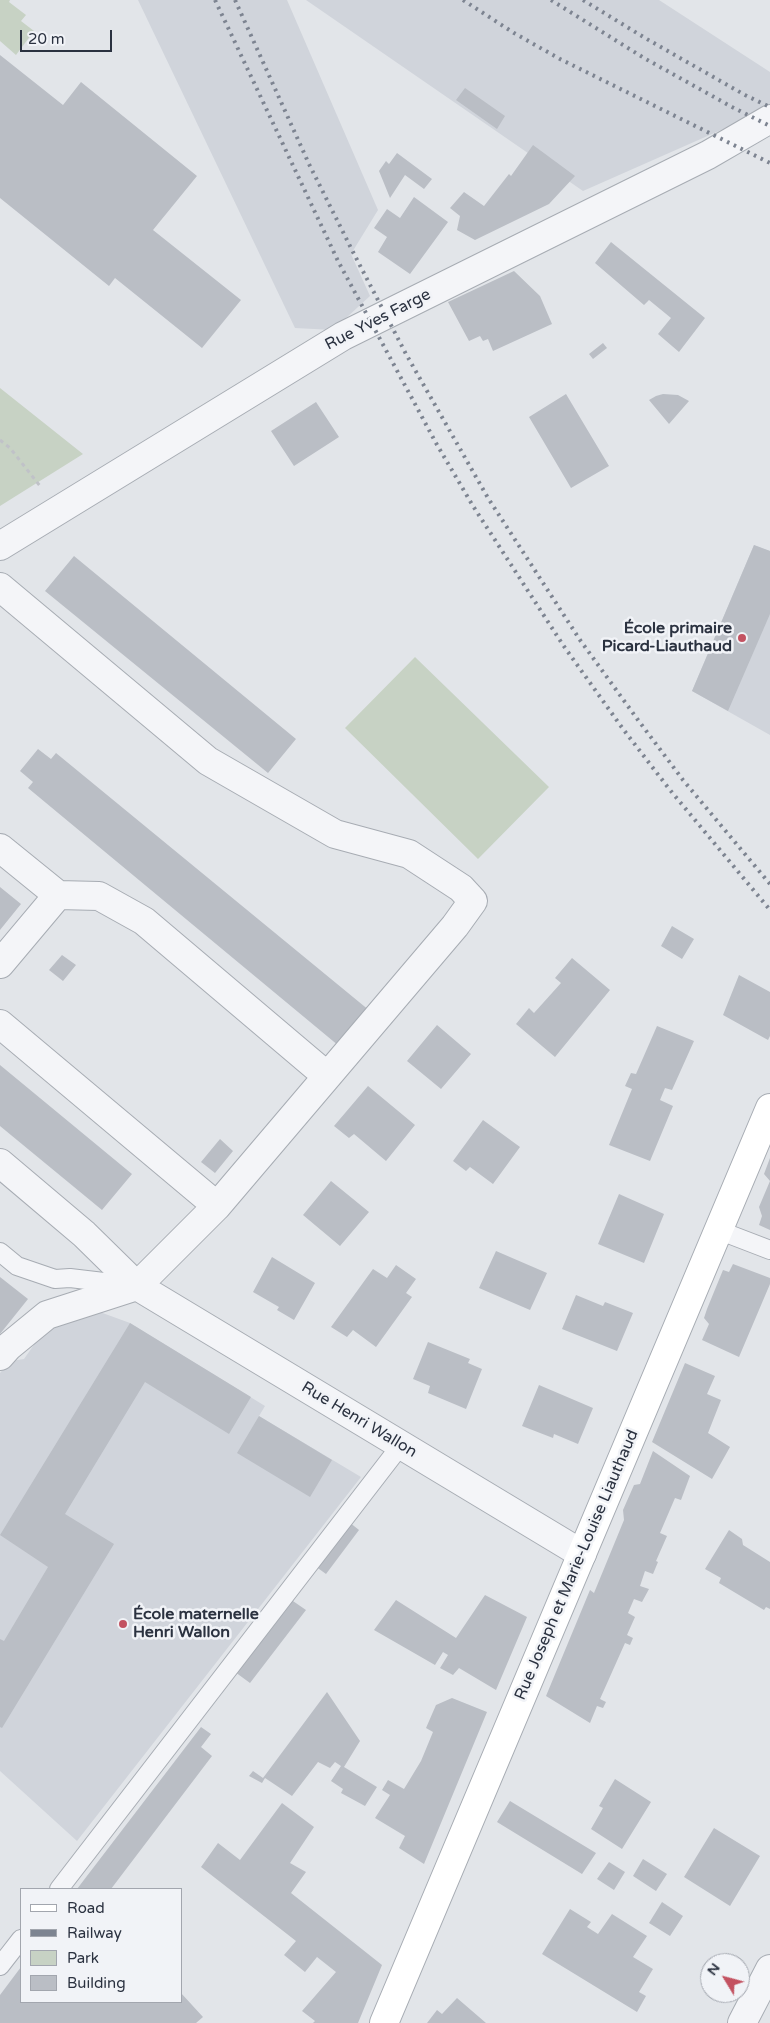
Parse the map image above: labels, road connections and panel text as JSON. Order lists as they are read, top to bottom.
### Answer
{
  "streets": {
    "main road": ["Rue Joseph et Marie-Louise Liauthaud"],
    "street": ["Rue Yves Farge", "Rue Henri Wallon"]
  },
  "crossings": [
    ["Rue Henri Wallon", "Rue Joseph et Marie-Louise Liauthaud"]
  ],
  "places": ["École primaire Picard-Liauthaud", "École maternelle Henri Wallon"],
  "legend": [
    "Road",
    "Railway",
    "Park",
    "Building"
  ],
  "scale_bar": "20 m",
  "north": "top left"
}
